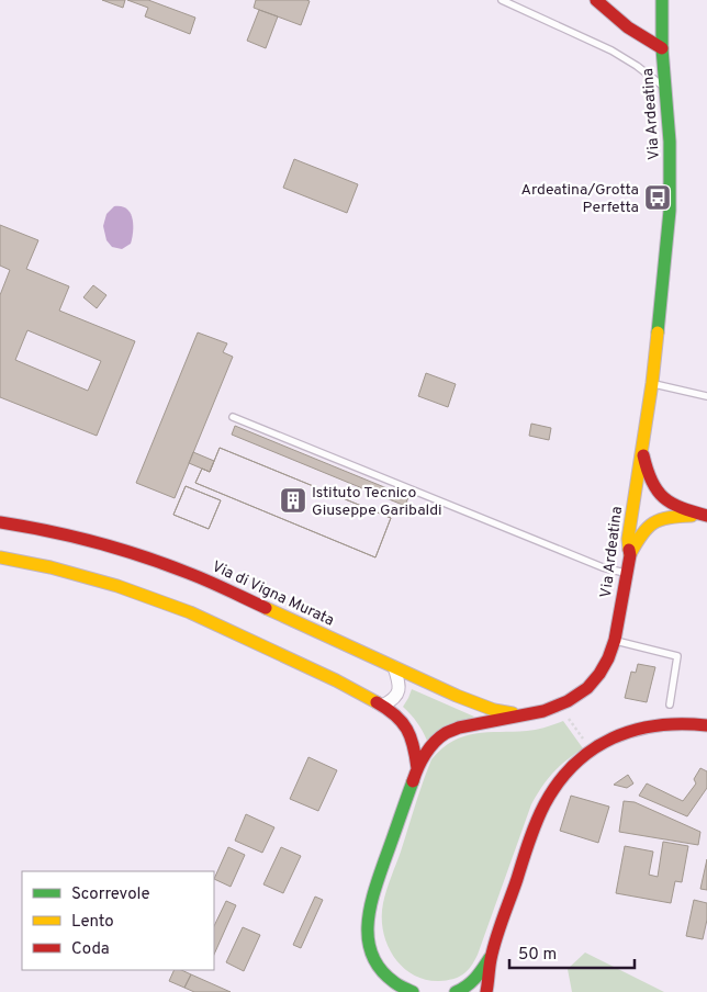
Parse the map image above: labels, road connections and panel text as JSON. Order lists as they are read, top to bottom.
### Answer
{
  "streets": {
    "main road": ["Via Ardeatina", "Via di Vigna Murata"]
  },
  "crossings": [
    ["Via Ardeatina", "Via di Vigna Murata"]
  ],
  "places": {
    "bus stop": ["Ardeatina/Grotta Perfetta"],
    "building": ["Istituto Tecnico Giuseppe Garibaldi"]
  },
  "legend": ["Scorrevole", "Lento", "Coda"],
  "scale_bar": "50 m"
}
